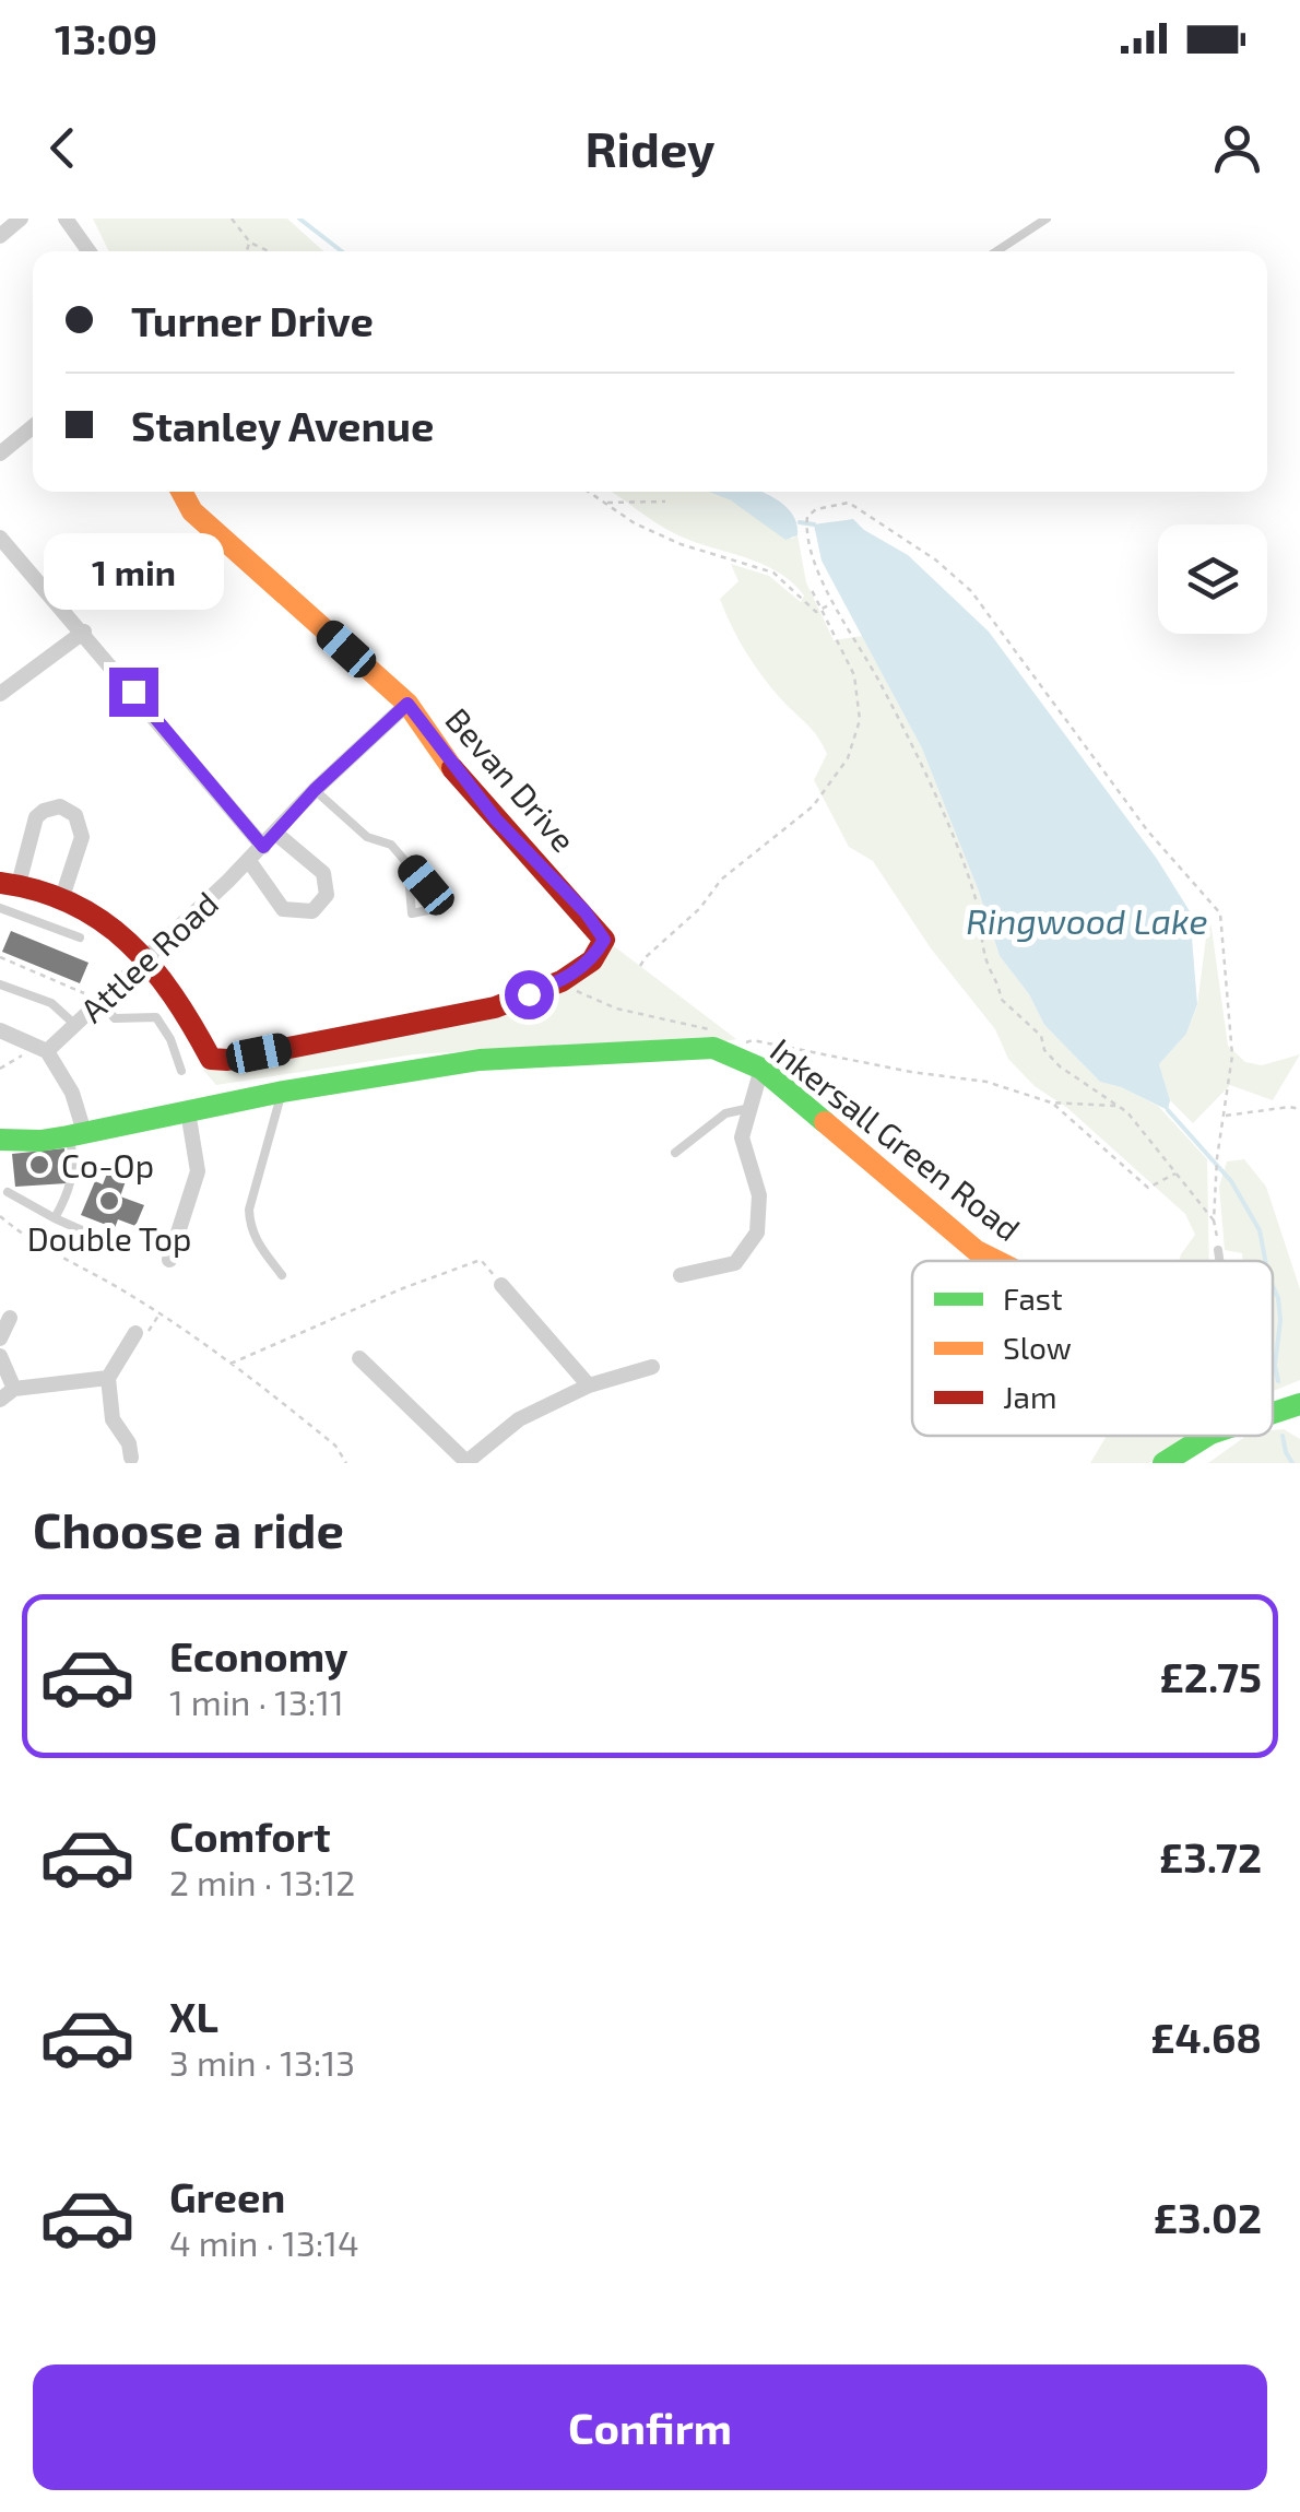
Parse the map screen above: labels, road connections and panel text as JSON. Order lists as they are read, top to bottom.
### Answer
{
  "streets": {
    "main road": ["Bevan Drive", "Inkersall Green Road"],
    "street": ["Attlee Road"]
  },
  "crossings": [
    ["Bevan Drive", "Attlee Road"]
  ],
  "water": ["Ringwood Lake"],
  "places": ["Co-Op", "Double Top"],
  "legend": ["Fast", "Slow", "Jam"],
  "page": {
    "status": "13:09",
    "header": "Ridey",
    "banner": ["Turner Drive", "Stanley Avenue"],
    "bubble": "1 min",
    "heading": "Choose a ride",
    "list": [
      {
        "name": "Economy",
        "note": "1 min · 13:11",
        "value": "£2.75"
      },
      {
        "name": "Comfort",
        "note": "2 min · 13:12",
        "value": "£3.72"
      },
      {
        "name": "XL",
        "note": "3 min · 13:13",
        "value": "£4.68"
      },
      {
        "name": "Green",
        "note": "4 min · 13:14",
        "value": "£3.02"
      }
    ],
    "buttons": "Confirm"
  }
}
